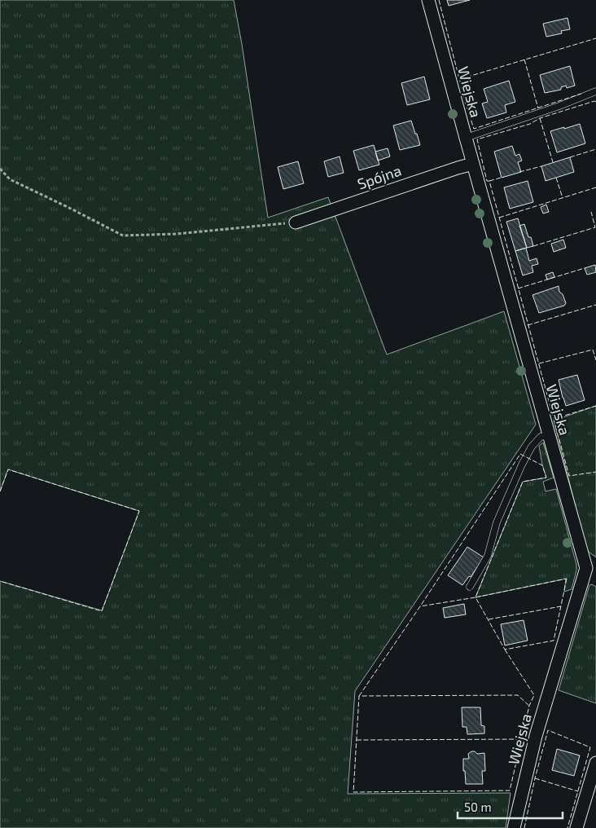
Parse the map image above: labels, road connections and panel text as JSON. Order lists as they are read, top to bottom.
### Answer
{
  "streets": {
    "street": ["Wiejska", "Spójna"]
  },
  "crossings": [
    ["Wiejska", "Spójna"]
  ],
  "scale_bar": "50 m"
}
